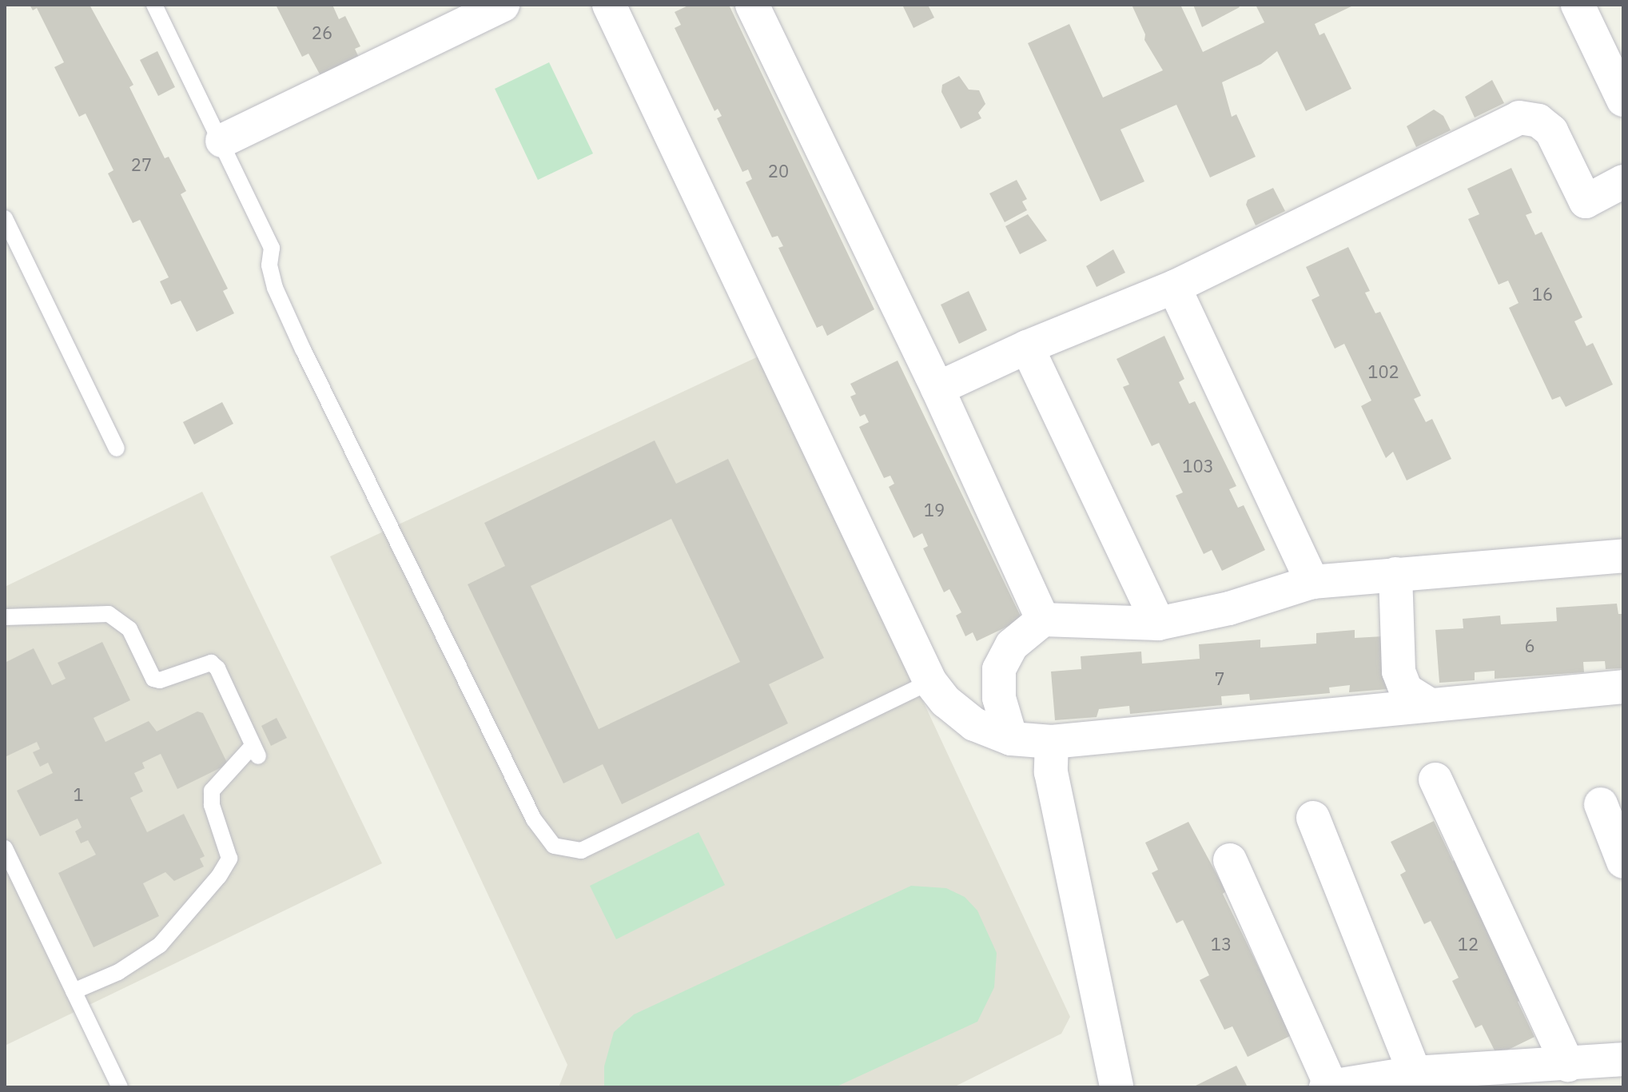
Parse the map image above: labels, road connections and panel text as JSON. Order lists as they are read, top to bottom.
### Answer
{
  "house_numbers": [
    "26",
    "27",
    "20",
    "16",
    "102",
    "103",
    "19",
    "6",
    "7",
    "1",
    "13",
    "12"
  ]
}
